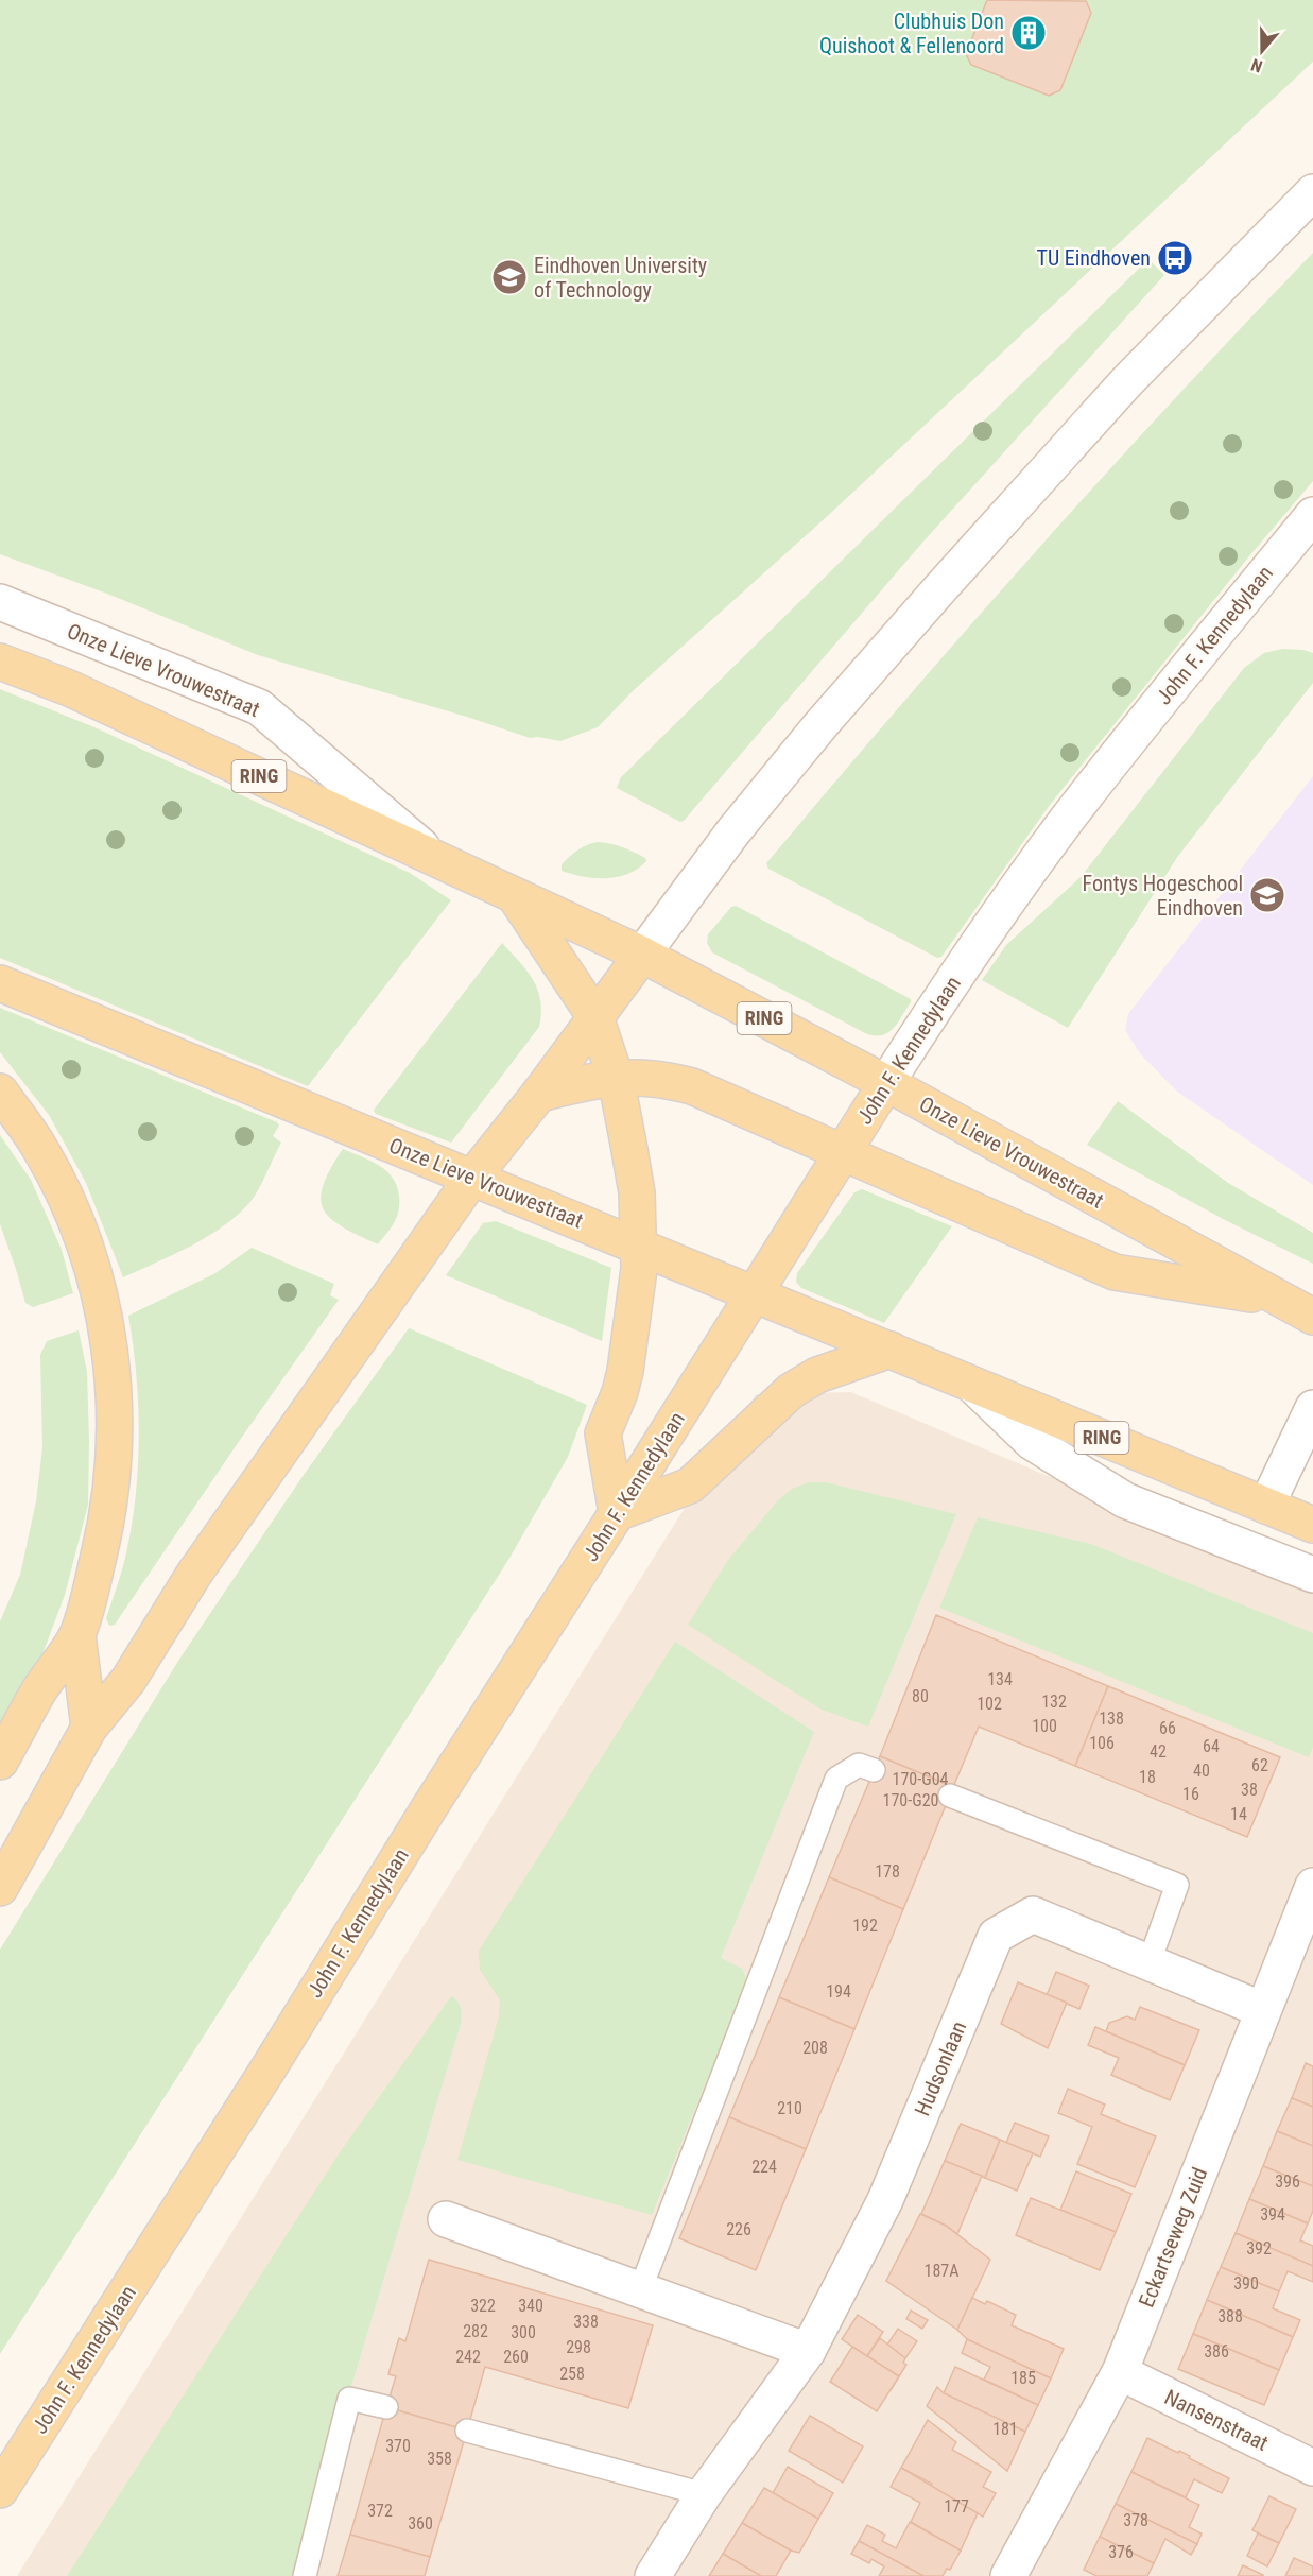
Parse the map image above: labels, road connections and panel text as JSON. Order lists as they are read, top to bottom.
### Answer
{
  "streets": {
    "main road": ["John F. Kennedylaan", "Onze Lieve Vrouwestraat", "RING"],
    "street": ["Hudsonlaan", "Eckartseweg Zuid", "Nansenstraat"]
  },
  "crossings": [
    ["John F. Kennedylaan", "Onze Lieve Vrouwestraat"],
    ["Hudsonlaan", "Eckartseweg Zuid"],
    ["Eckartseweg Zuid", "Nansenstraat"]
  ],
  "places": {
    "building": ["Clubhuis Don Quishoot & Fellenoord"],
    "bus stop": ["TU Eindhoven"],
    "school or university": ["Eindhoven University of Technology", "Fontys Hogeschool Eindhoven"]
  },
  "house_numbers": [
    "134",
    "80",
    "132",
    "102",
    "138",
    "100",
    "66",
    "106",
    "64",
    "42",
    "62",
    "40",
    "18",
    "170-G04",
    "38",
    "16",
    "170-G20",
    "14",
    "178",
    "192",
    "194",
    "208",
    "210",
    "224",
    "396",
    "394",
    "226",
    "392",
    "187A",
    "390",
    "322",
    "340",
    "388",
    "338",
    "282",
    "300",
    "298",
    "386",
    "242",
    "260",
    "258",
    "185",
    "181",
    "370",
    "358",
    "177",
    "372",
    "378",
    "360",
    "376"
  ],
  "north": "bottom"
}
